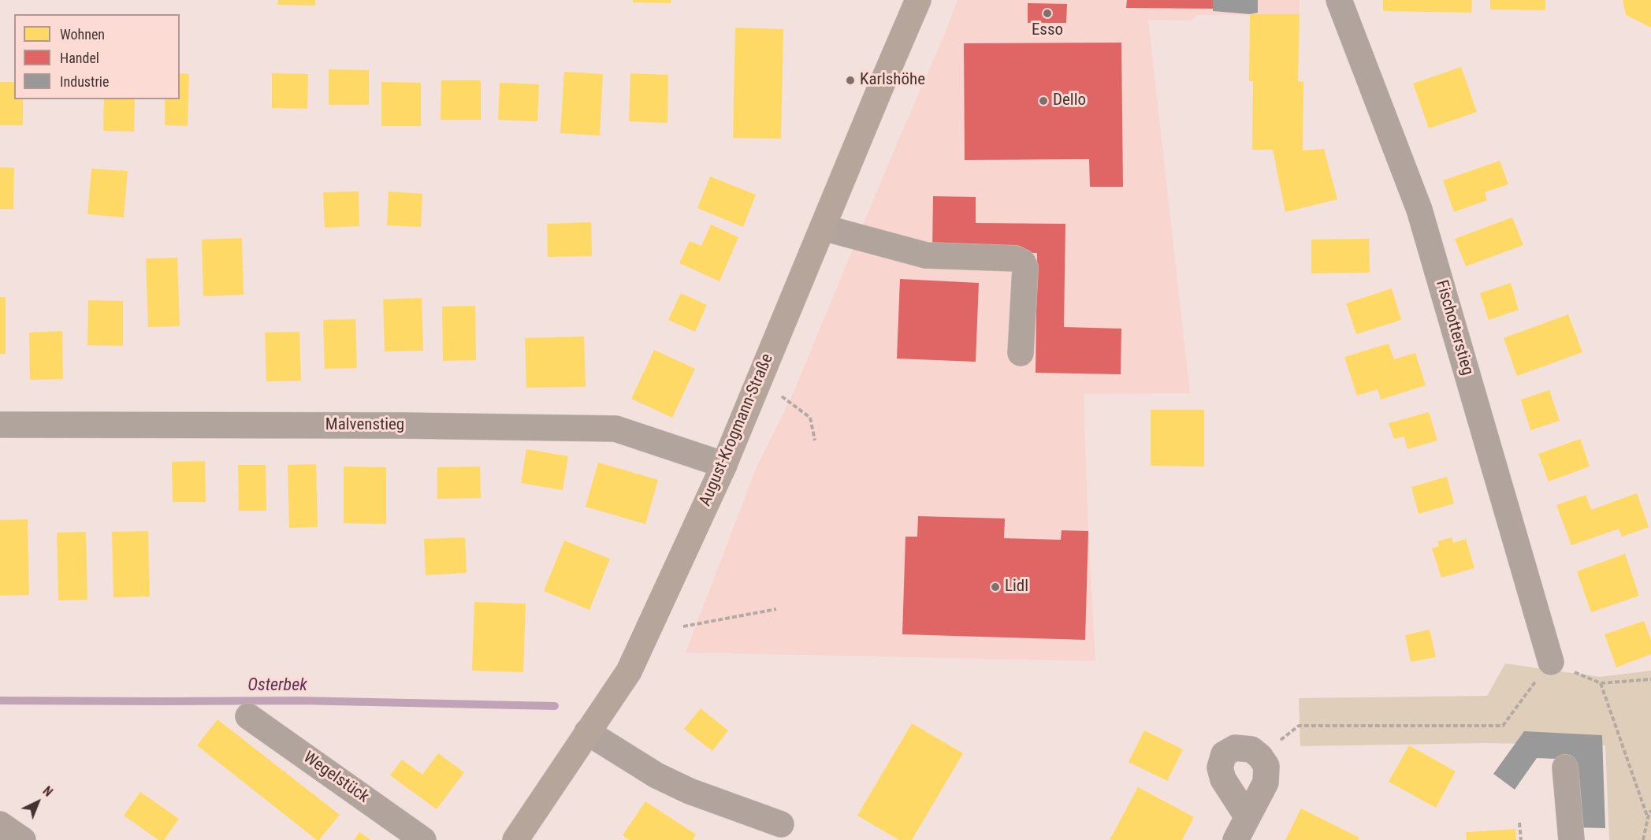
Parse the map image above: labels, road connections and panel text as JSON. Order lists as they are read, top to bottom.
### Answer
{
  "streets": {
    "main road": ["August-Krogmann-Straße"],
    "street": ["Fischotterstieg", "Malvenstieg", "Wegelstück"]
  },
  "crossings": [
    ["Malvenstieg", "August-Krogmann-Straße"]
  ],
  "water": ["Osterbek"],
  "places": [
    "Esso",
    "Karlshöhe",
    "Dello",
    "Lidl"
  ],
  "legend": ["Wohnen", "Handel", "Industrie"],
  "north": "top right"
}
